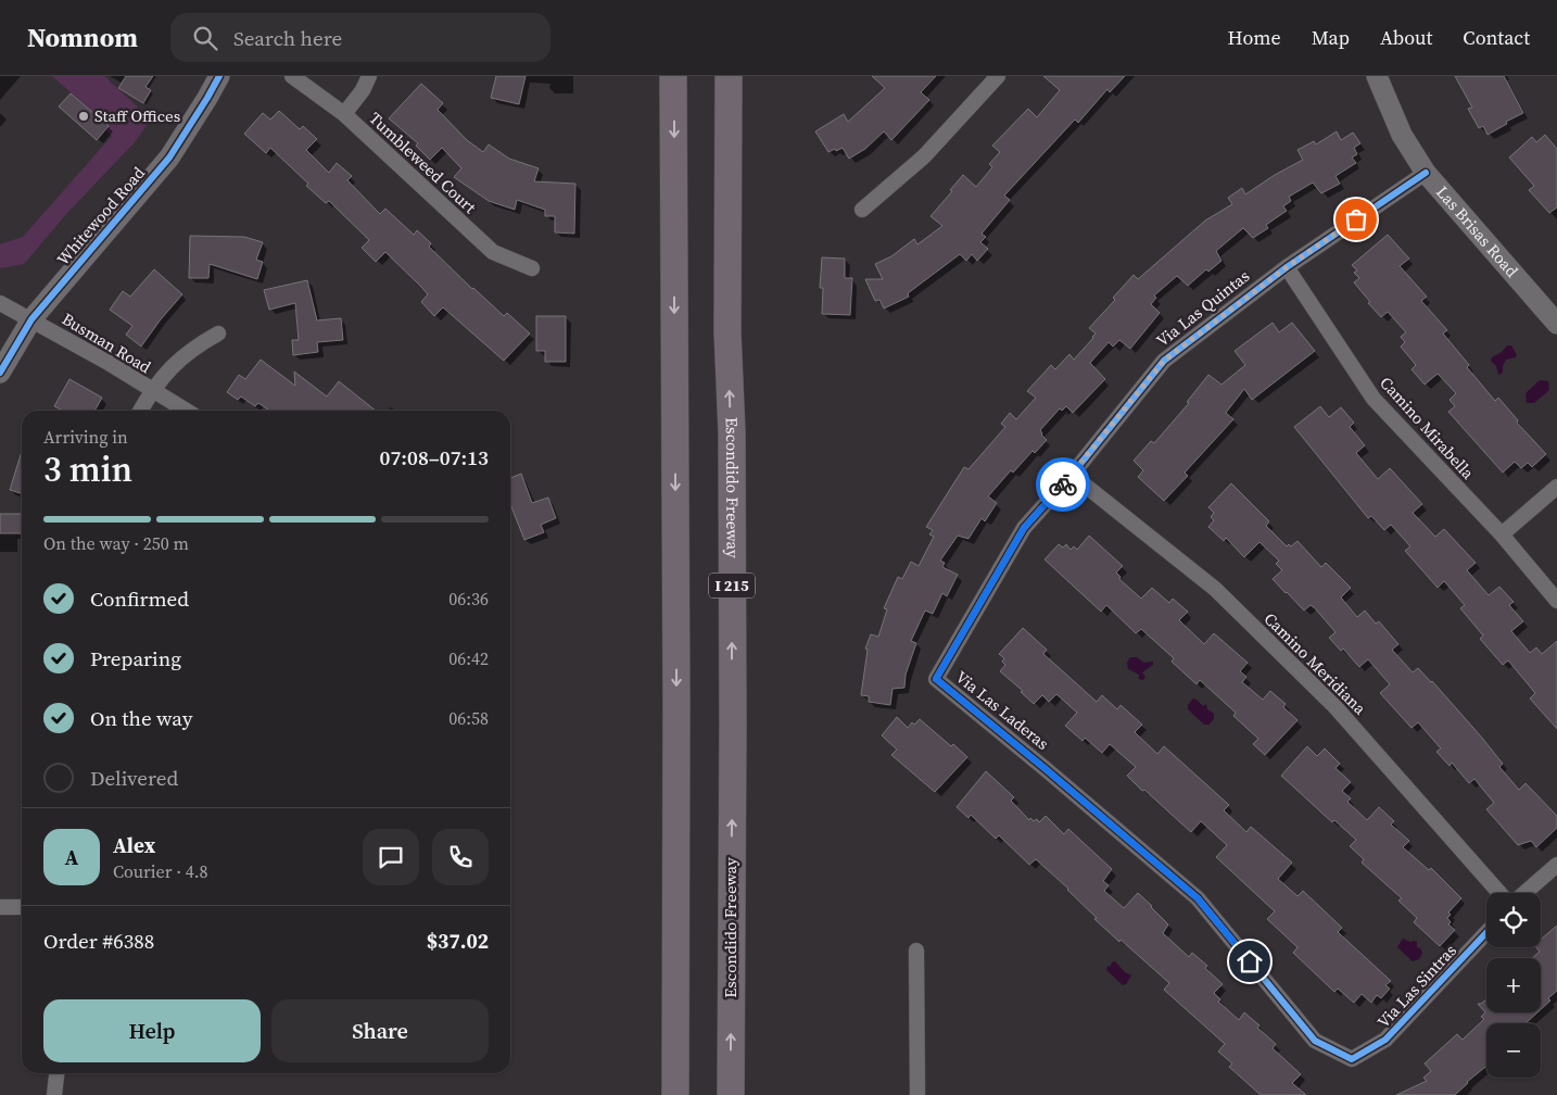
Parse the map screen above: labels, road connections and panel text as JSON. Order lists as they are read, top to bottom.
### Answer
{
  "streets": {
    "highway": ["Escondido Freeway", "I 215"],
    "main road": ["Whitewood Road", "Las Brisas Road"],
    "street": [
      "Tumbleweed Court",
      "Via Las Quintas",
      "Busman Road",
      "Camino Mirabella",
      "Camino Meridiana",
      "Via Las Laderas",
      "Via Las Sintras"
    ]
  },
  "crossings": [
    ["Whitewood Road", "Busman Road"],
    ["Las Brisas Road", "Via Las Quintas"],
    ["Via Las Quintas", "Camino Mirabella"],
    ["Via Las Quintas", "Camino Meridiana"],
    ["Via Las Quintas", "Via Las Laderas"],
    ["Via Las Laderas", "Via Las Sintras"]
  ],
  "places": ["Staff Offices"],
  "page": {
    "header": "Nomnom",
    "search": "Search here",
    "nav": [
      "Home",
      "Map",
      "About",
      "Contact"
    ],
    "heading": ["3 min", "Arriving in", "07:08–07:13"],
    "panel": [
      "Alex",
      "Courier · 4.8",
      "Order #6388",
      "$37.02"
    ],
    "bar": "On the way · 250 m",
    "list": [
      ["Confirmed", "06:36"],
      ["Preparing", "06:42"],
      ["On the way", "06:58"],
      "Delivered"
    ],
    "round": "A",
    "map_buttons": ["+", "−"],
    "buttons": ["Help", "Share"]
  }
}
